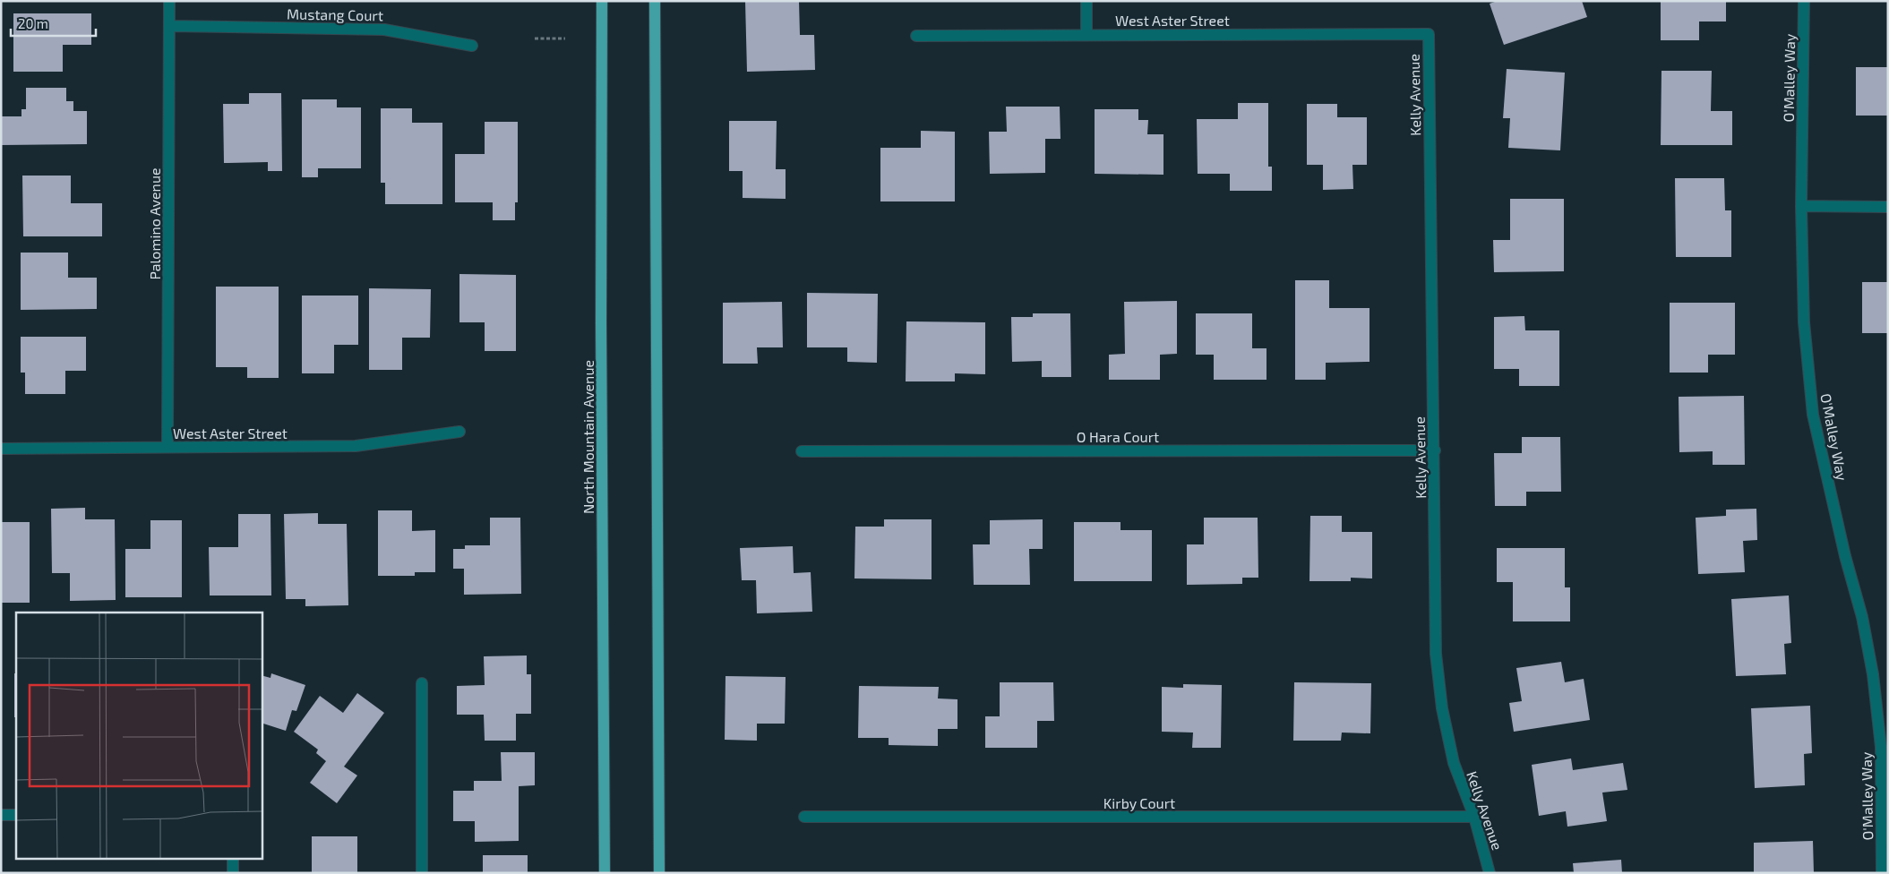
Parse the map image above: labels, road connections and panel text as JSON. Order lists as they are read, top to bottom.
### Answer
{
  "streets": {
    "main road": ["North Mountain Avenue"],
    "street": [
      "Mustang Court",
      "West Aster Street",
      "O'Malley Way",
      "Kelly Avenue",
      "Palomino Avenue",
      "O Hara Court",
      "Kirby Court"
    ]
  },
  "crossings": [
    ["Mustang Court", "Palomino Avenue"],
    ["West Aster Street", "Kelly Avenue"],
    ["West Aster Street", "Palomino Avenue"],
    ["Kelly Avenue", "O Hara Court"],
    ["Kelly Avenue", "Kirby Court"]
  ],
  "scale_bar": "20 m"
}
